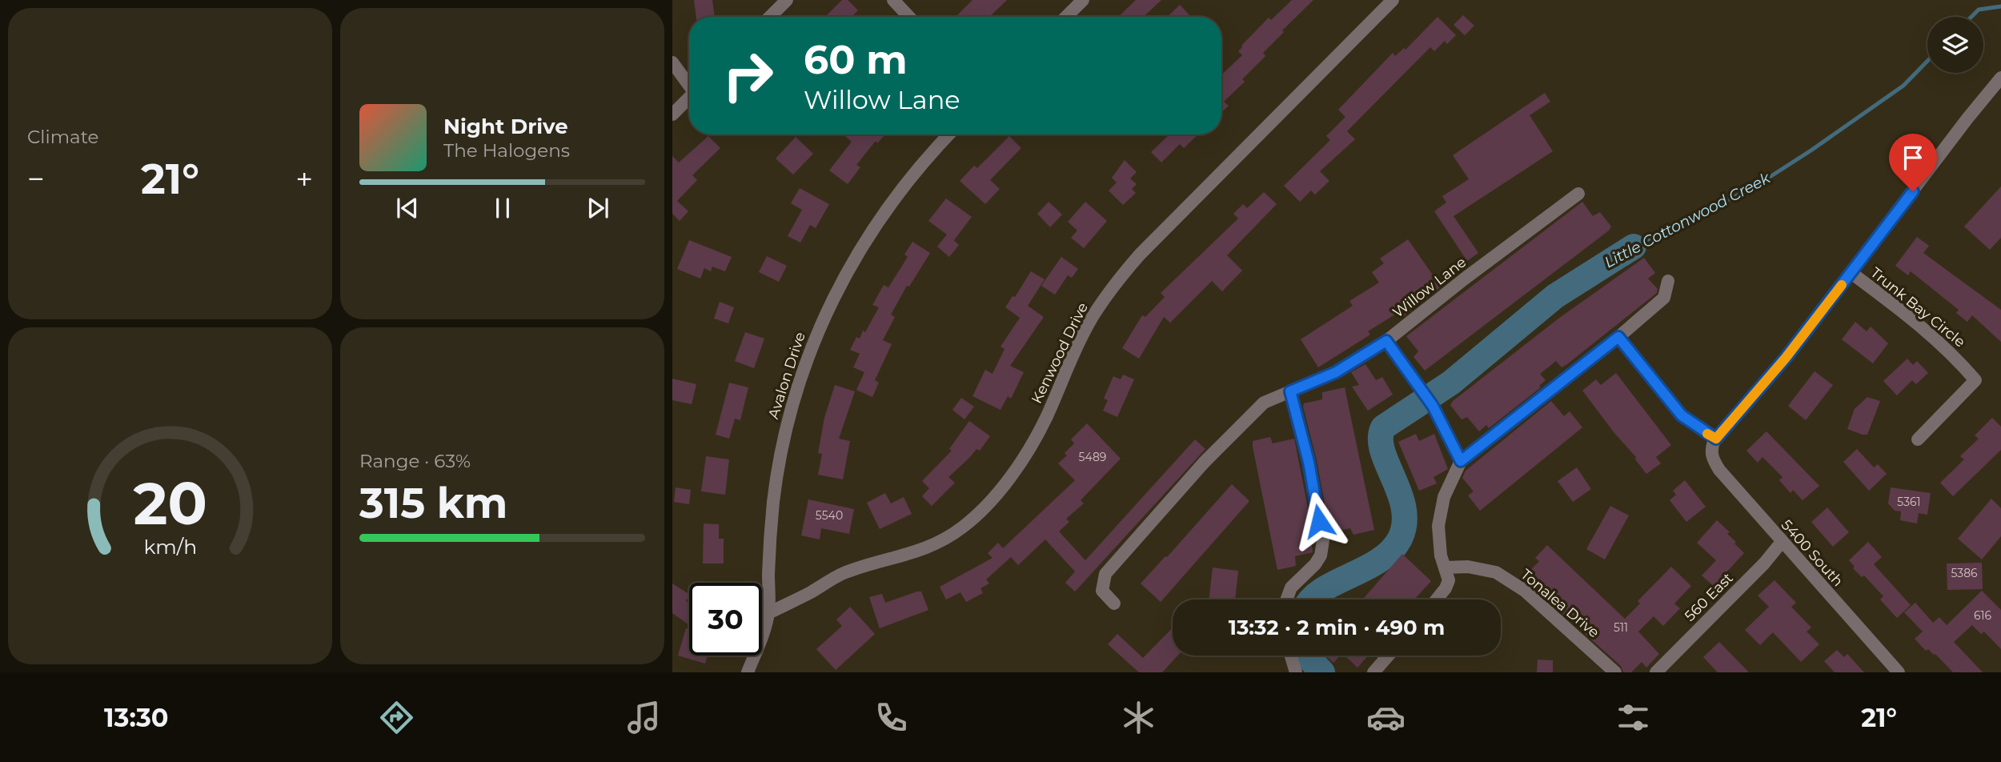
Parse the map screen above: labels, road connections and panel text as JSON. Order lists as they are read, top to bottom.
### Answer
{
  "streets": {
    "street": [
      "Willow Lane",
      "Trunk Bay Circle",
      "Kenwood Drive",
      "Avalon Drive",
      "5400 South",
      "560 East",
      "Tonalea Drive"
    ]
  },
  "crossings": [
    ["Kenwood Drive", "Avalon Drive"],
    ["5400 South", "560 East"]
  ],
  "water": ["Little Cottonwood Creek"],
  "house_numbers": [
    "5489",
    "5361",
    "5540",
    "5386",
    "616",
    "511"
  ],
  "page": {
    "tile": [
      "Climate",
      ["Range · 63%", "315 km"]
    ],
    "turn": ["60 m", "Willow Lane"],
    "song": ["Night Drive", "The Halogens"],
    "heat": ["−", "21°", "+"],
    "limit": "30",
    "trip": "13:32 · 2 min · 490 m",
    "tabs": ["13:30", "21°"],
    "gauge": ["20", "km/h"]
  }
}
